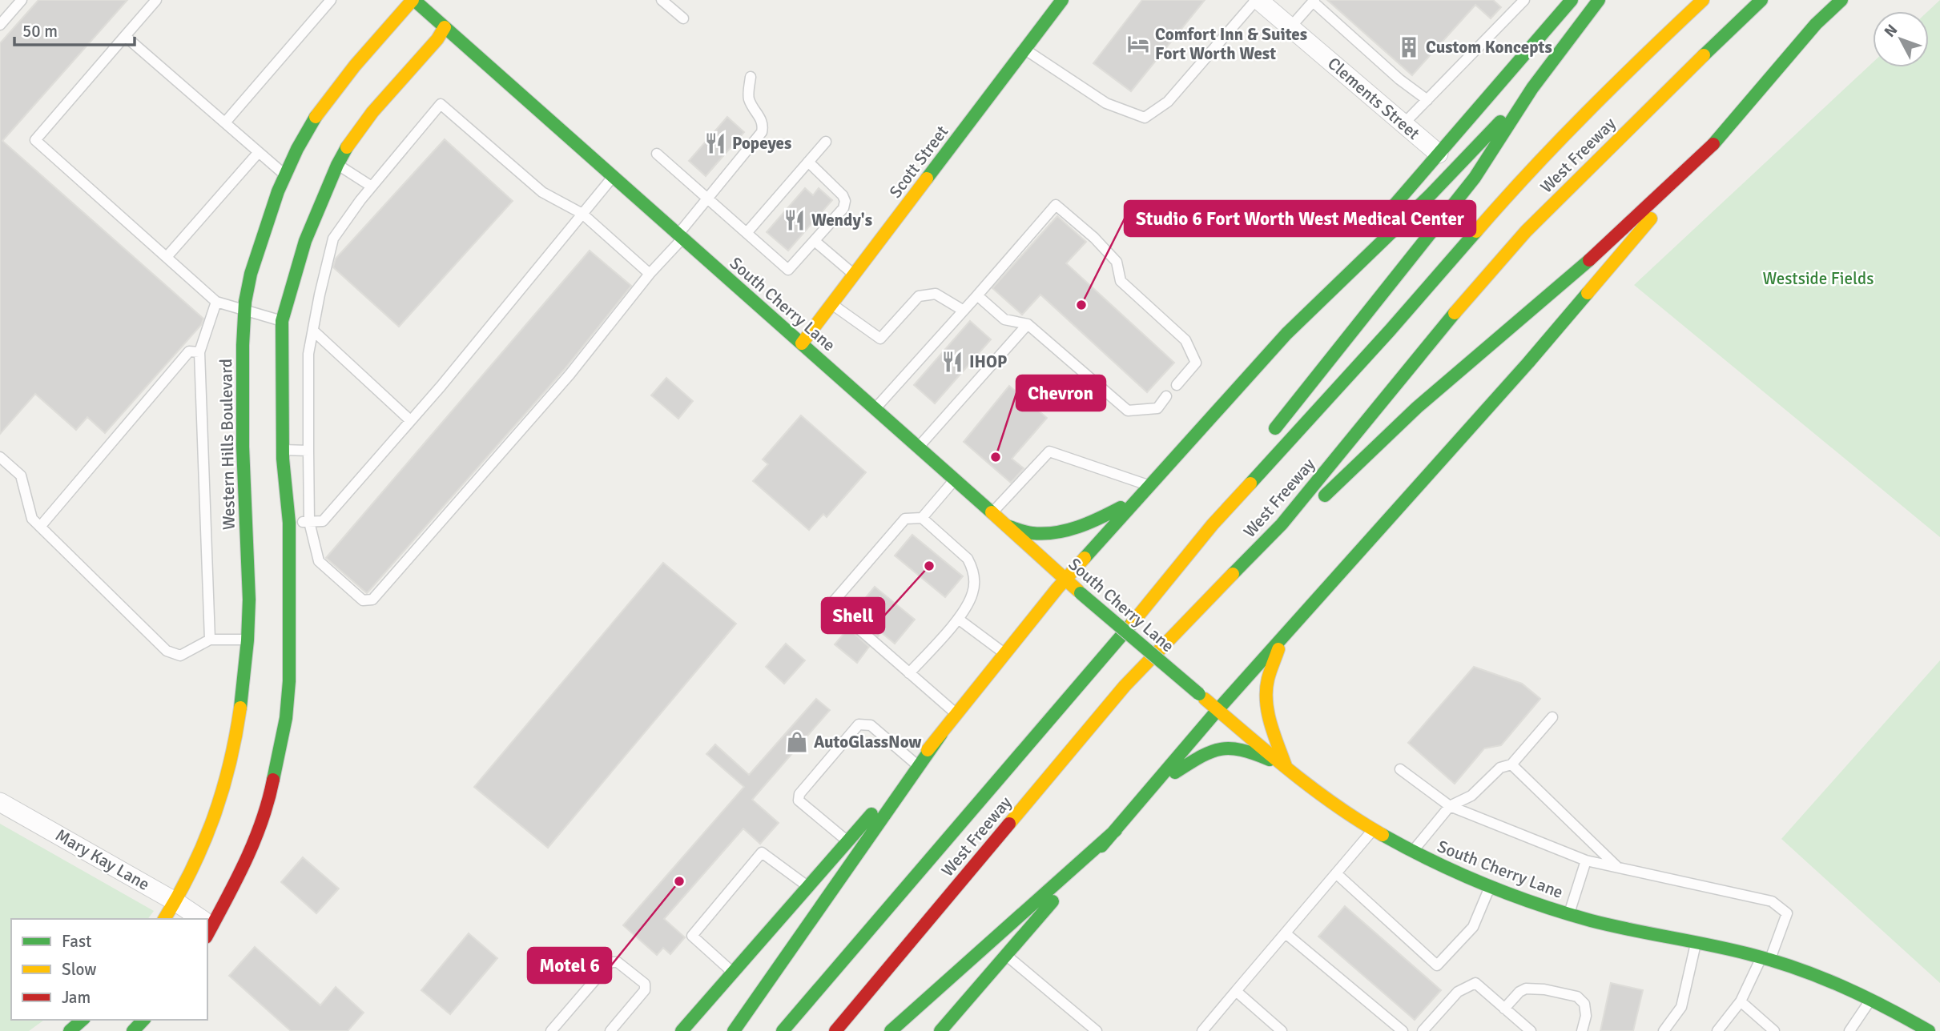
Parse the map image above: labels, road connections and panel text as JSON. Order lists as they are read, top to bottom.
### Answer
{
  "streets": {
    "main road": [
      "West Freeway",
      "Scott Street",
      "South Cherry Lane",
      "Western Hills Boulevard"
    ],
    "street": ["Clements Street", "Mary Kay Lane"]
  },
  "crossings": [
    ["Scott Street", "South Cherry Lane"],
    ["South Cherry Lane", "Western Hills Boulevard"],
    ["Western Hills Boulevard", "Mary Kay Lane"]
  ],
  "parks": ["Westside Fields"],
  "places": {
    "hotel": ["Comfort Inn & Suites Fort Worth West"],
    "building": ["Custom Koncepts"],
    "restaurant": ["Popeyes", "Wendy's", "IHOP"],
    "other": [
      "Studio 6 Fort Worth West Medical Center",
      "Chevron",
      "Shell",
      "Motel 6"
    ],
    "shop": ["AutoGlassNow"]
  },
  "legend": ["Fast", "Slow", "Jam"],
  "scale_bar": "50 m",
  "north": "top left"
}
